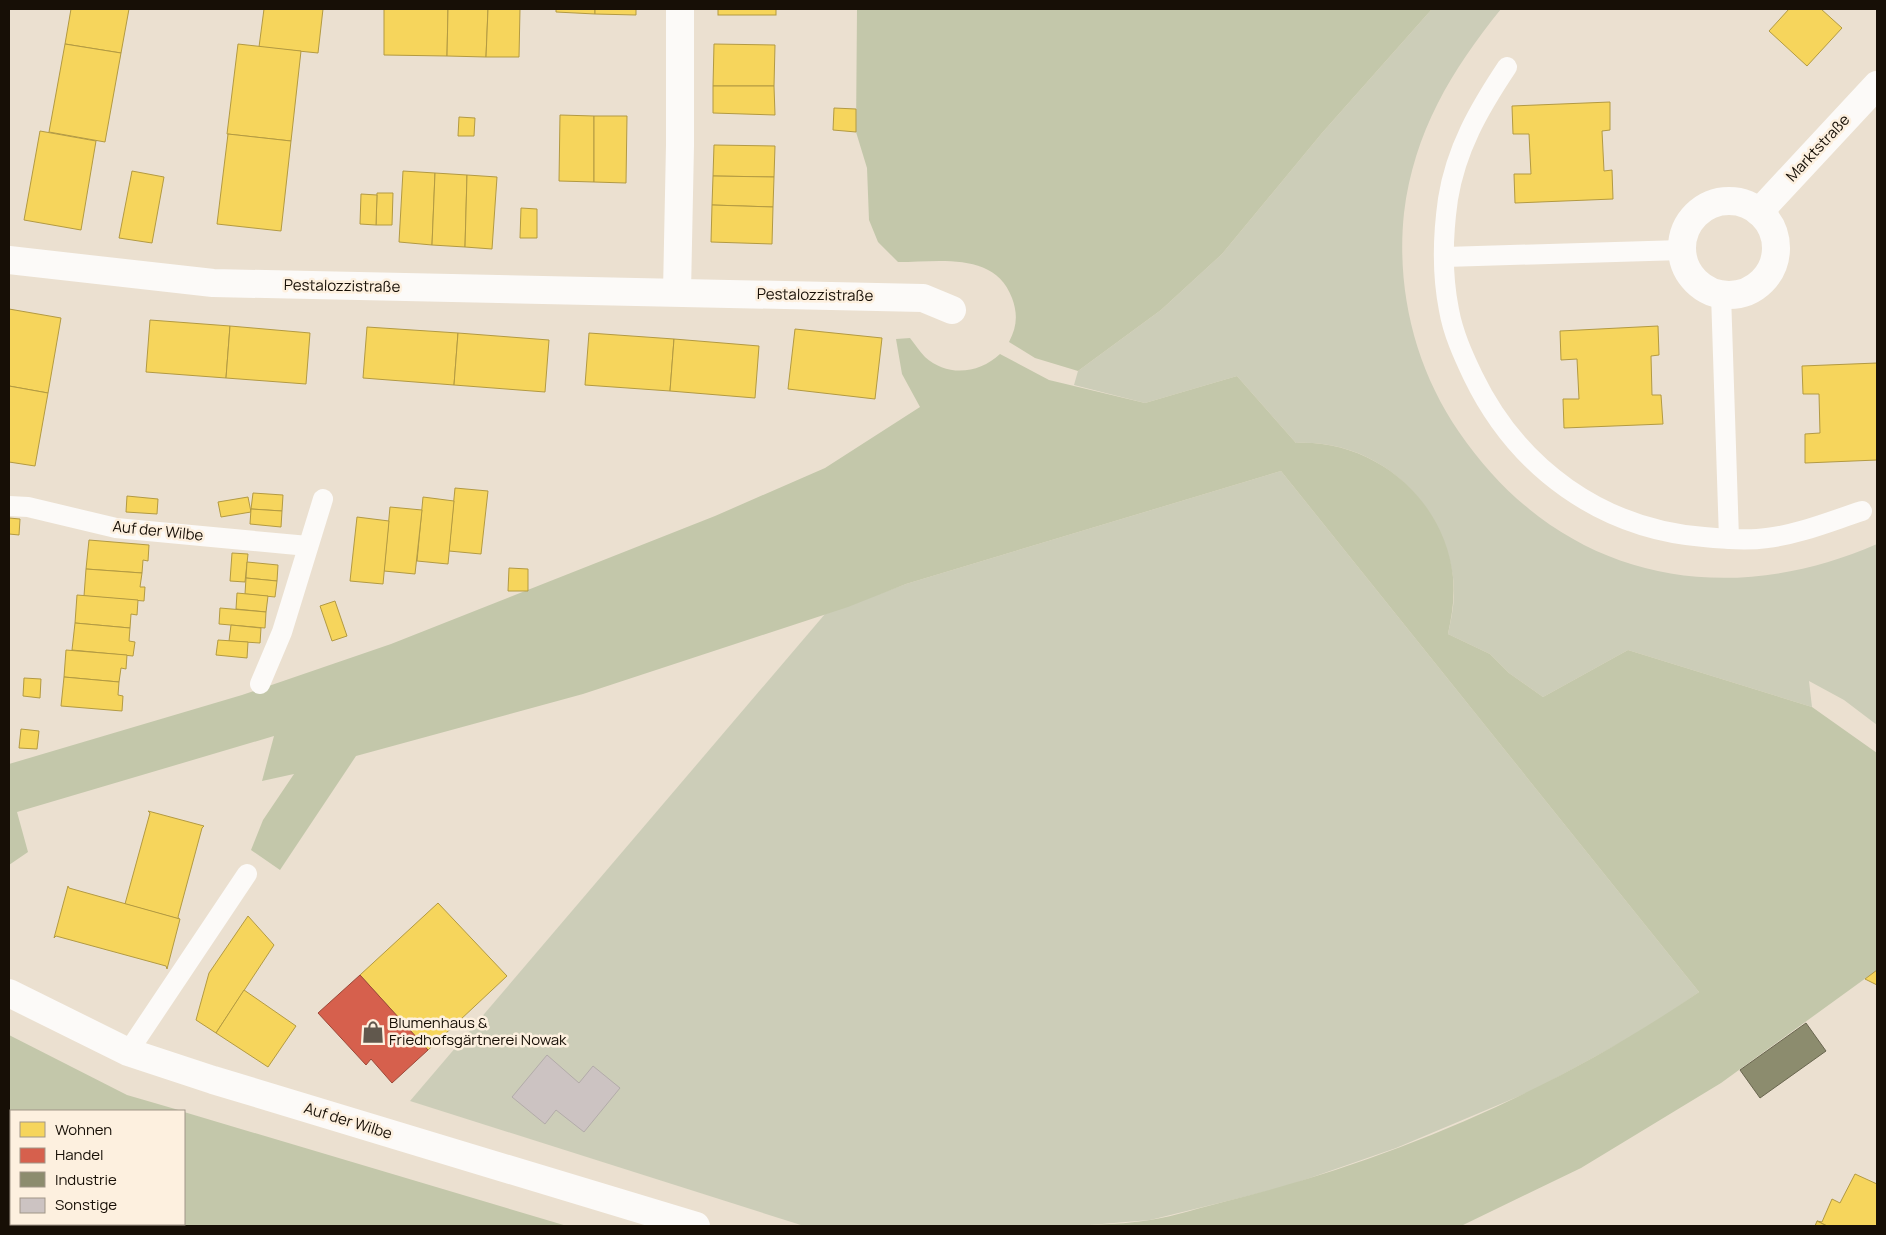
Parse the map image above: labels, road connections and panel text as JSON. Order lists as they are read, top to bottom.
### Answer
{
  "streets": {
    "street": ["Marktstraße", "Pestalozzistraße", "Auf der Wilbe"]
  },
  "places": {
    "shop": ["Blumenhaus & Friedhofsgärtnerei Nowak"]
  },
  "legend": [
    "Wohnen",
    "Handel",
    "Industrie",
    "Sonstige"
  ]
}
